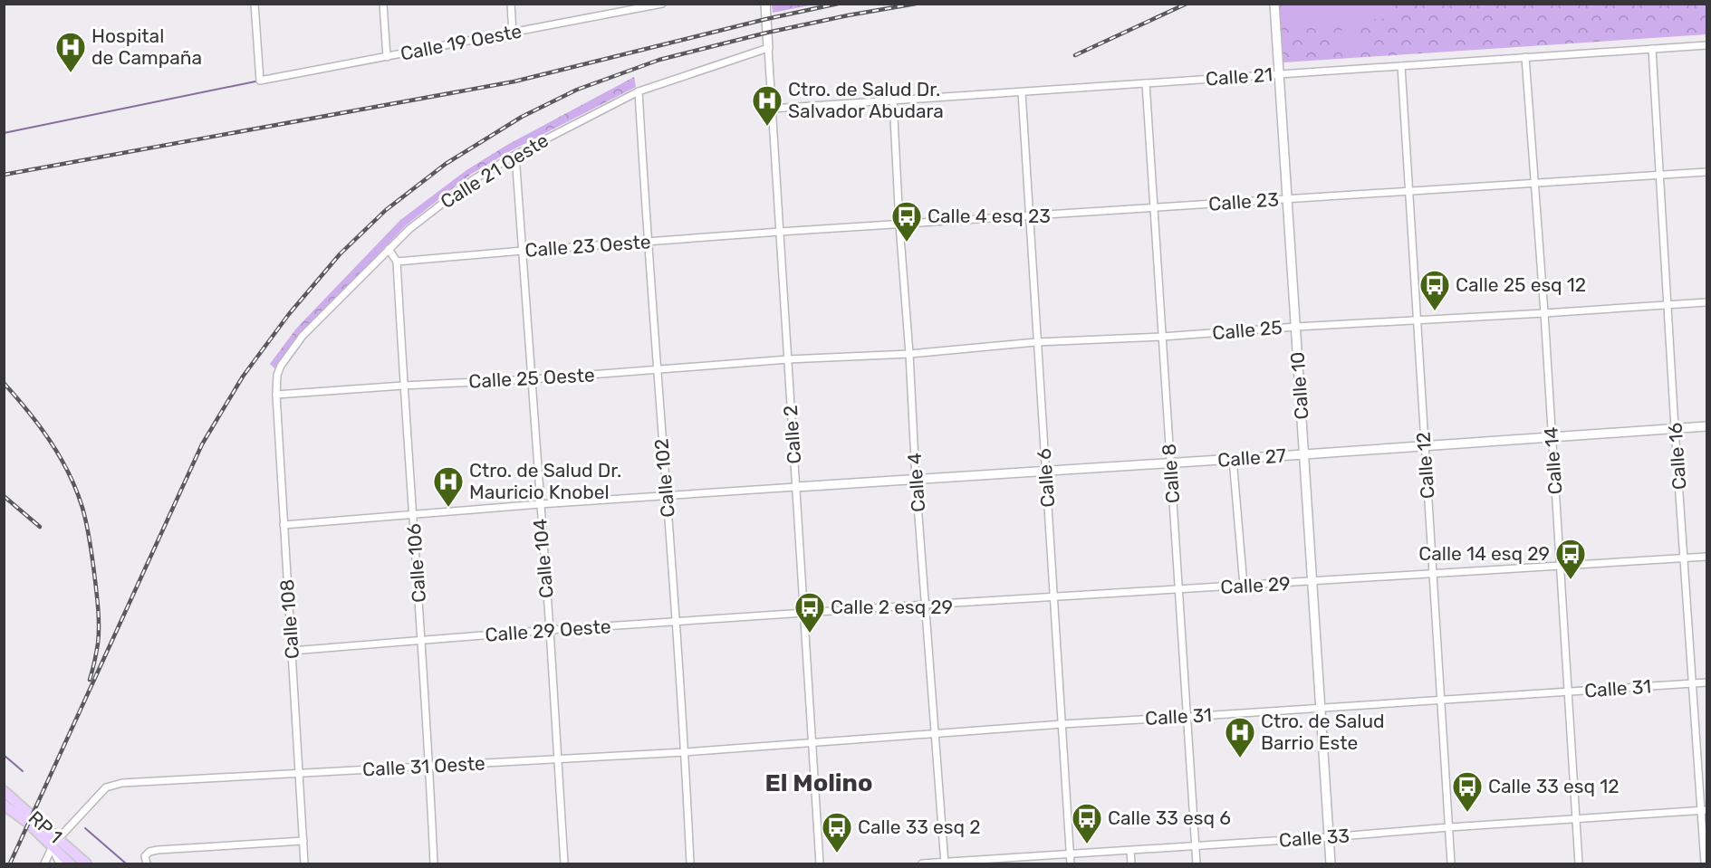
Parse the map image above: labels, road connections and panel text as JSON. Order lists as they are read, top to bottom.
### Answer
{
  "streets": {
    "main road": ["RP 1"],
    "street": [
      "Calle 19 Oeste",
      "Calle 21",
      "Calle 21 Oeste",
      "Calle 23",
      "Calle 23 Oeste",
      "Calle 25",
      "Calle 25 Oeste",
      "Calle 10",
      "Calle 2",
      "Calle 16",
      "Calle 27",
      "Calle 14",
      "Calle 12",
      "Calle 8",
      "Calle 102",
      "Calle 6",
      "Calle 4",
      "Calle 104",
      "Calle 106",
      "Calle 29",
      "Calle 108",
      "Calle 29 Oeste",
      "Calle 31",
      "Calle 31 Oeste",
      "Calle 33"
    ]
  },
  "crossings": [
    ["Calle 21", "Calle 10"],
    ["Calle 21", "Calle 2"],
    ["Calle 21", "Calle 16"],
    ["Calle 21", "Calle 14"],
    ["Calle 21", "Calle 12"],
    ["Calle 21", "Calle 8"],
    ["Calle 21", "Calle 6"],
    ["Calle 21", "Calle 4"],
    ["Calle 21 Oeste", "Calle 2"],
    ["Calle 21 Oeste", "Calle 102"],
    ["Calle 21 Oeste", "Calle 104"],
    ["Calle 21 Oeste", "Calle 108"],
    ["Calle 23", "Calle 23 Oeste"],
    ["Calle 23", "Calle 10"],
    ["Calle 23", "Calle 2"],
    ["Calle 23", "Calle 16"],
    ["Calle 23", "Calle 14"],
    ["Calle 23", "Calle 12"],
    ["Calle 23", "Calle 8"],
    ["Calle 23", "Calle 6"],
    ["Calle 23", "Calle 4"],
    ["Calle 23 Oeste", "Calle 2"],
    ["Calle 23 Oeste", "Calle 102"],
    ["Calle 23 Oeste", "Calle 104"],
    ["Calle 23 Oeste", "Calle 106"],
    ["Calle 25", "Calle 25 Oeste"],
    ["Calle 25", "Calle 10"],
    ["Calle 25", "Calle 2"],
    ["Calle 25", "Calle 16"],
    ["Calle 25", "Calle 14"],
    ["Calle 25", "Calle 12"],
    ["Calle 25", "Calle 8"],
    ["Calle 25", "Calle 6"],
    ["Calle 25", "Calle 4"],
    ["Calle 25 Oeste", "Calle 2"],
    ["Calle 25 Oeste", "Calle 102"],
    ["Calle 25 Oeste", "Calle 104"],
    ["Calle 25 Oeste", "Calle 106"],
    ["Calle 25 Oeste", "Calle 108"],
    ["Calle 10", "Calle 27"],
    ["Calle 10", "Calle 29"],
    ["Calle 10", "Calle 31"],
    ["Calle 10", "Calle 33"],
    ["Calle 2", "Calle 27"],
    ["Calle 2", "Calle 29"],
    ["Calle 2", "Calle 29 Oeste"],
    ["Calle 2", "Calle 31"],
    ["Calle 2", "Calle 31 Oeste"],
    ["Calle 16", "Calle 27"],
    ["Calle 16", "Calle 29"],
    ["Calle 16", "Calle 31"],
    ["Calle 16", "Calle 33"],
    ["Calle 27", "Calle 14"],
    ["Calle 27", "Calle 12"],
    ["Calle 27", "Calle 8"],
    ["Calle 27", "Calle 6"],
    ["Calle 27", "Calle 4"],
    ["Calle 14", "Calle 29"],
    ["Calle 14", "Calle 31"],
    ["Calle 14", "Calle 33"],
    ["Calle 12", "Calle 29"],
    ["Calle 12", "Calle 31"],
    ["Calle 12", "Calle 33"],
    ["Calle 8", "Calle 29"],
    ["Calle 8", "Calle 31"],
    ["Calle 8", "Calle 33"],
    ["Calle 102", "Calle 29 Oeste"],
    ["Calle 102", "Calle 31 Oeste"],
    ["Calle 6", "Calle 29"],
    ["Calle 6", "Calle 31"],
    ["Calle 6", "Calle 33"],
    ["Calle 4", "Calle 29"],
    ["Calle 4", "Calle 31"],
    ["Calle 4", "Calle 33"],
    ["Calle 104", "Calle 29 Oeste"],
    ["Calle 104", "Calle 31 Oeste"],
    ["Calle 106", "Calle 29 Oeste"],
    ["Calle 106", "Calle 31 Oeste"],
    ["Calle 29", "Calle 29 Oeste"],
    ["Calle 108", "Calle 29 Oeste"],
    ["Calle 108", "Calle 31 Oeste"],
    ["Calle 31", "Calle 31 Oeste"],
    ["Calle 31 Oeste", "RP 1"]
  ],
  "districts": ["El Molino"],
  "places": {
    "hospital": [
      "Hospital de Campaña",
      "Ctro. de Salud Dr. Salvador Abudara",
      "Ctro. de Salud Dr. Mauricio Knobel",
      "Ctro. de Salud Barrio Este"
    ],
    "bus stop": [
      "Calle 4 esq 23",
      "Calle 25 esq 12",
      "Calle 14 esq 29",
      "Calle 2 esq 29",
      "Calle 33 esq 12",
      "Calle 33 esq 6",
      "Calle 33 esq 2"
    ]
  }
}
